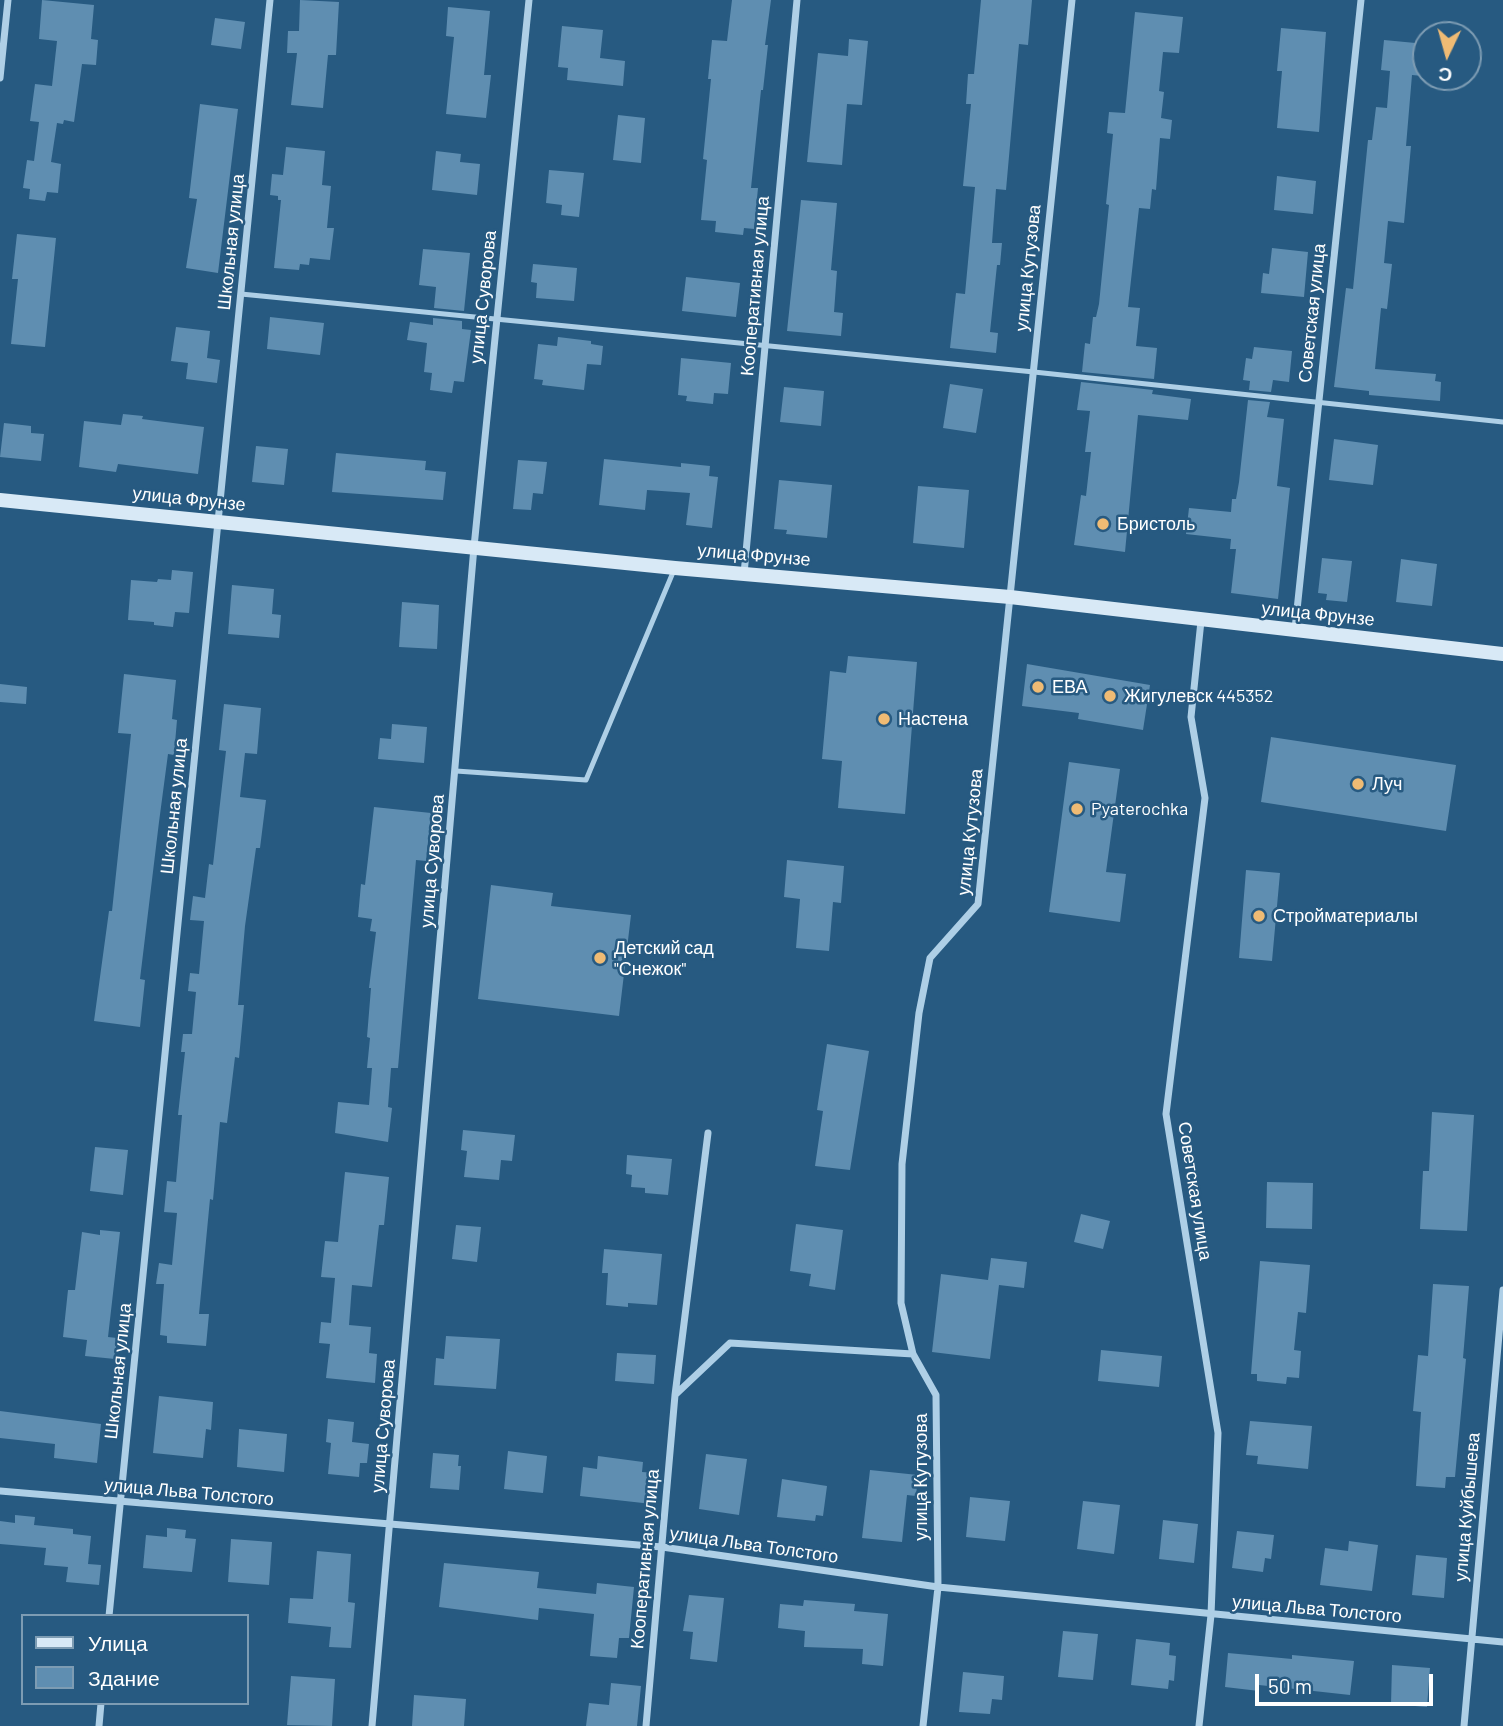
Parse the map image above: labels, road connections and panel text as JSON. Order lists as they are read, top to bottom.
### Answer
{
  "streets": {
    "street": [
      "Школьная улица",
      "улица Кутузова",
      "Кооперативная улица",
      "улица Суворова",
      "Советская улица",
      "улица Фрунзе",
      "улица Льва Толстого",
      "улица Куйбышева"
    ]
  },
  "crossings": [
    ["Школьная улица", "улица Фрунзе"],
    ["Школьная улица", "улица Льва Толстого"],
    ["улица Кутузова", "улица Фрунзе"],
    ["улица Кутузова", "улица Льва Толстого"],
    ["Кооперативная улица", "улица Фрунзе"],
    ["Кооперативная улица", "улица Льва Толстого"],
    ["улица Суворова", "улица Фрунзе"],
    ["улица Суворова", "улица Льва Толстого"],
    ["Советская улица", "улица Фрунзе"],
    ["Советская улица", "улица Льва Толстого"],
    ["улица Льва Толстого", "улица Куйбышева"]
  ],
  "places": [
    "Бристоль",
    "ЕВА",
    "Жигулевск 445352",
    "Настена",
    "Луч",
    "Pyaterochka",
    "Стройматериалы",
    "Детский сад \"Снежок\""
  ],
  "legend": ["Улица", "Здание"],
  "scale_bar": "50 m",
  "north": "bottom"
}
